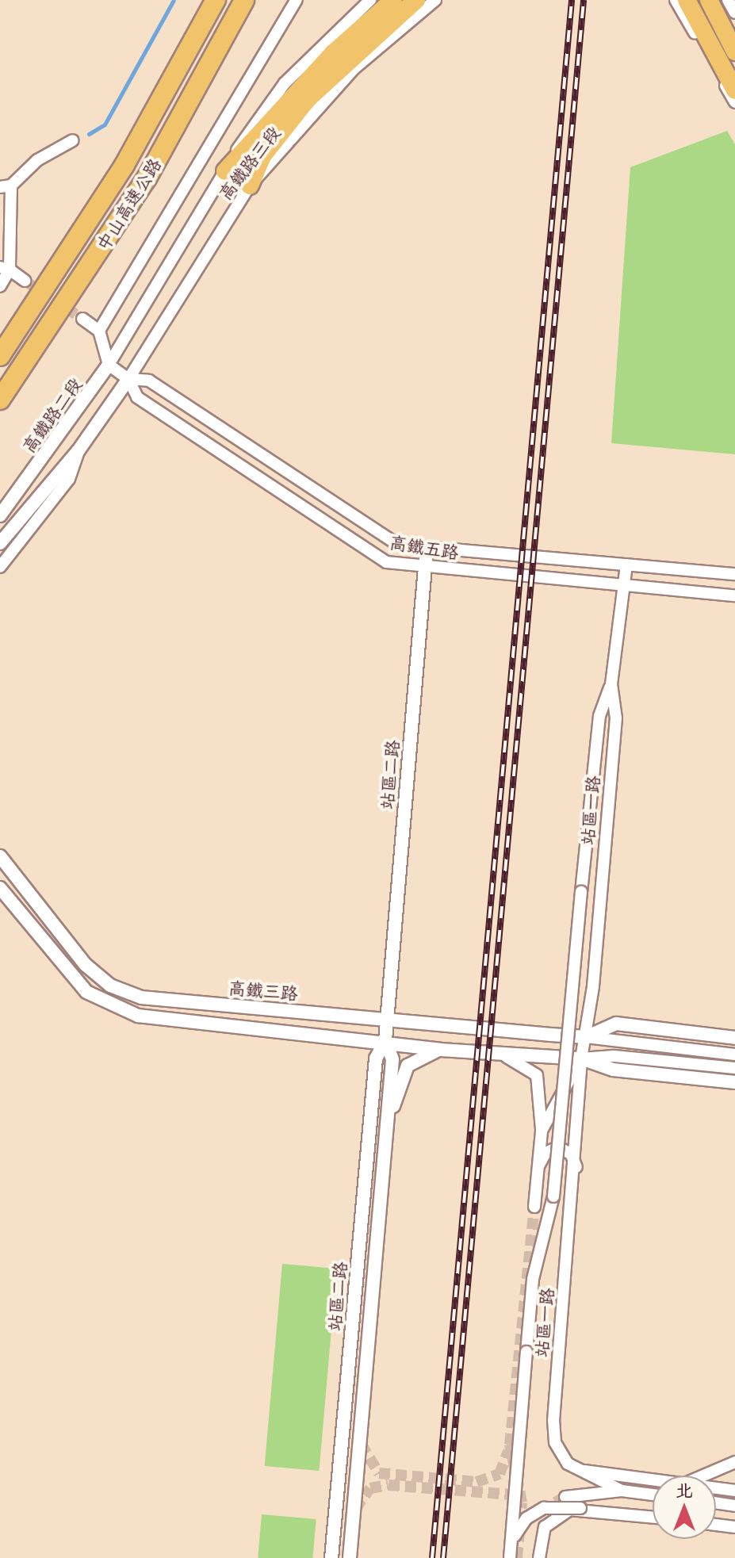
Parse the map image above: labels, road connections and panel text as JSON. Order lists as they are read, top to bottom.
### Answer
{
  "streets": {
    "highway": ["中山高速公路"],
    "street": [
      "高鐵路三段",
      "高鐵路二段",
      "高鐵五路",
      "站區二路",
      "站區一路",
      "高鐵三路"
    ]
  },
  "crossings": [
    ["高鐵路三段", "高鐵路二段"],
    ["高鐵路三段", "高鐵五路"],
    ["高鐵路二段", "高鐵五路"],
    ["高鐵五路", "站區二路"],
    ["高鐵五路", "站區一路"],
    ["站區二路", "高鐵三路"],
    ["站區一路", "高鐵三路"]
  ],
  "north": "top"
}
